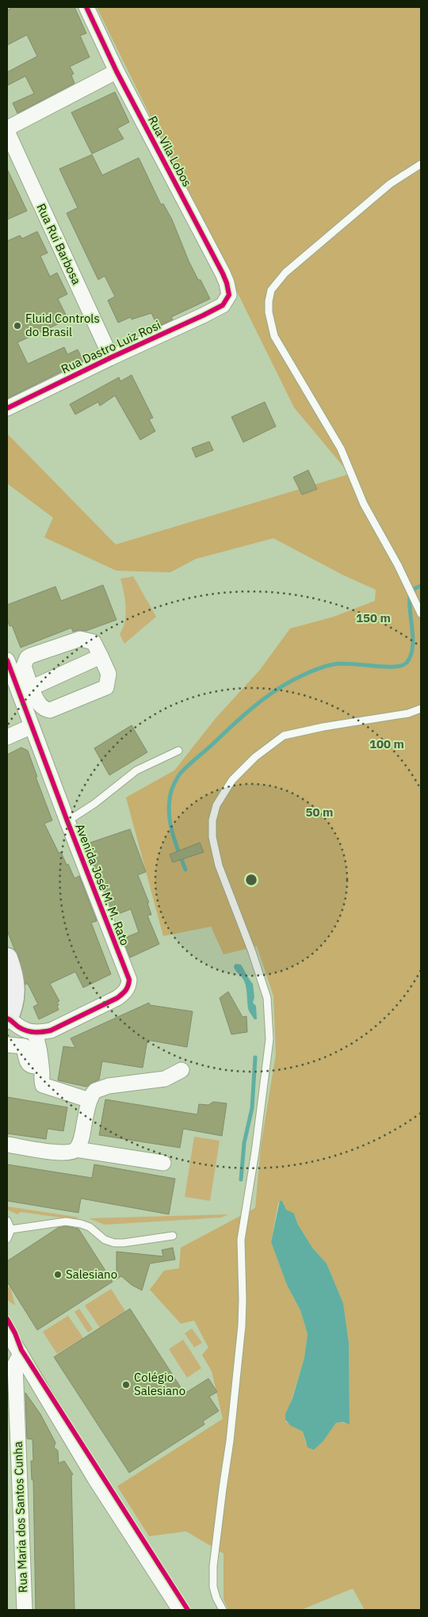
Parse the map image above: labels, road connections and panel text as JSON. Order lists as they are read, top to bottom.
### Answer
{
  "streets": {
    "street": [
      "Rua Vila Lobos",
      "Rua Rui Barbosa",
      "Rua Dastro Luiz Rosi",
      "Avenida José M. M. Rato",
      "Rua Maria dos Santos Cunha"
    ]
  },
  "crossings": [
    ["Rua Vila Lobos", "Rua Dastro Luiz Rosi"],
    ["Rua Rui Barbosa", "Rua Dastro Luiz Rosi"]
  ],
  "places": ["Fluid Controls do Brasil", "Salesiano", "Colégio Salesiano"],
  "rings": ["150 m", "100 m", "50 m"]
}
